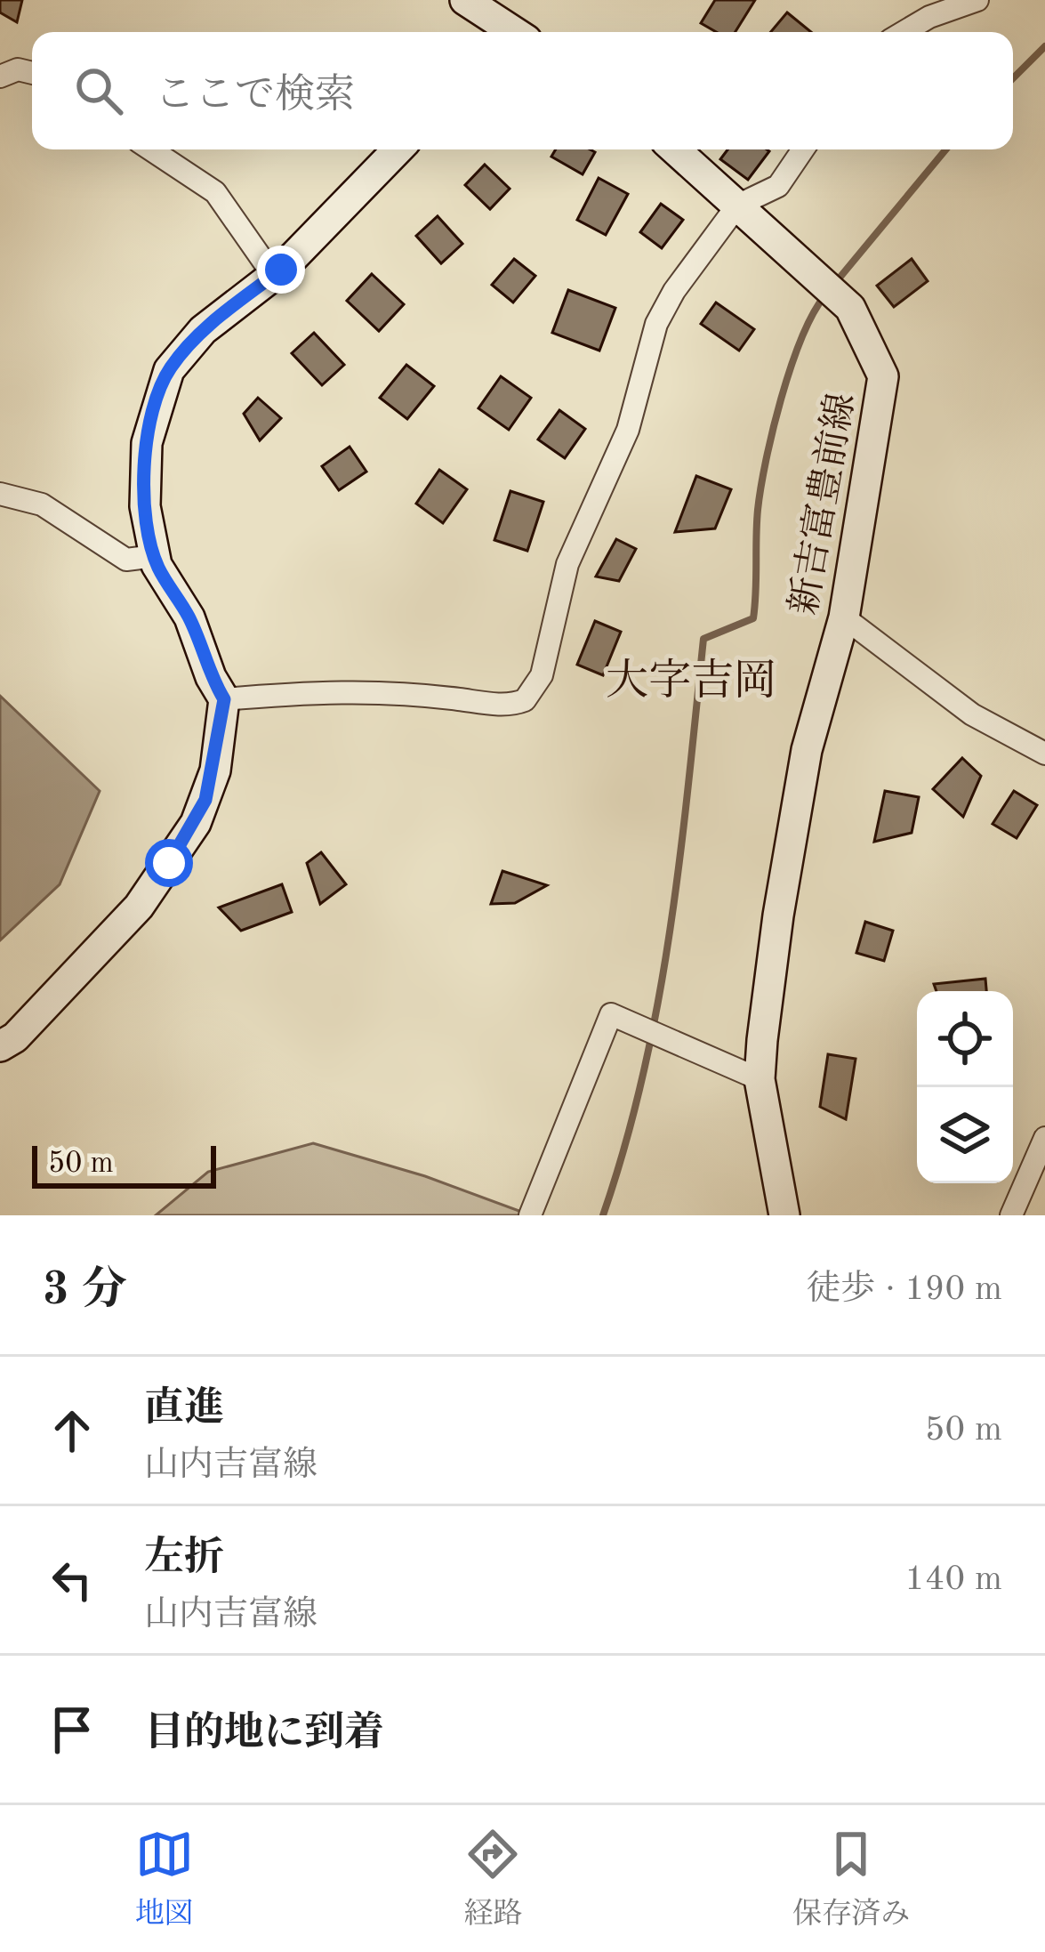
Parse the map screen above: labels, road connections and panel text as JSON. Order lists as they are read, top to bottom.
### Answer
{
  "streets": {
    "main road": ["新吉富豊前線"]
  },
  "districts": ["大字吉岡"],
  "scale_bar": "50 m",
  "page": {
    "search": "ここで検索",
    "scale": "50 m",
    "heading": ["3 分", "徒歩 · 190 m"],
    "list": [
      ["直進", "山内吉富線", "50 m"],
      ["左折", "山内吉富線", "140 m"],
      "目的地に到着"
    ],
    "nav": ["地図", "経路", "保存済み"]
  }
}
